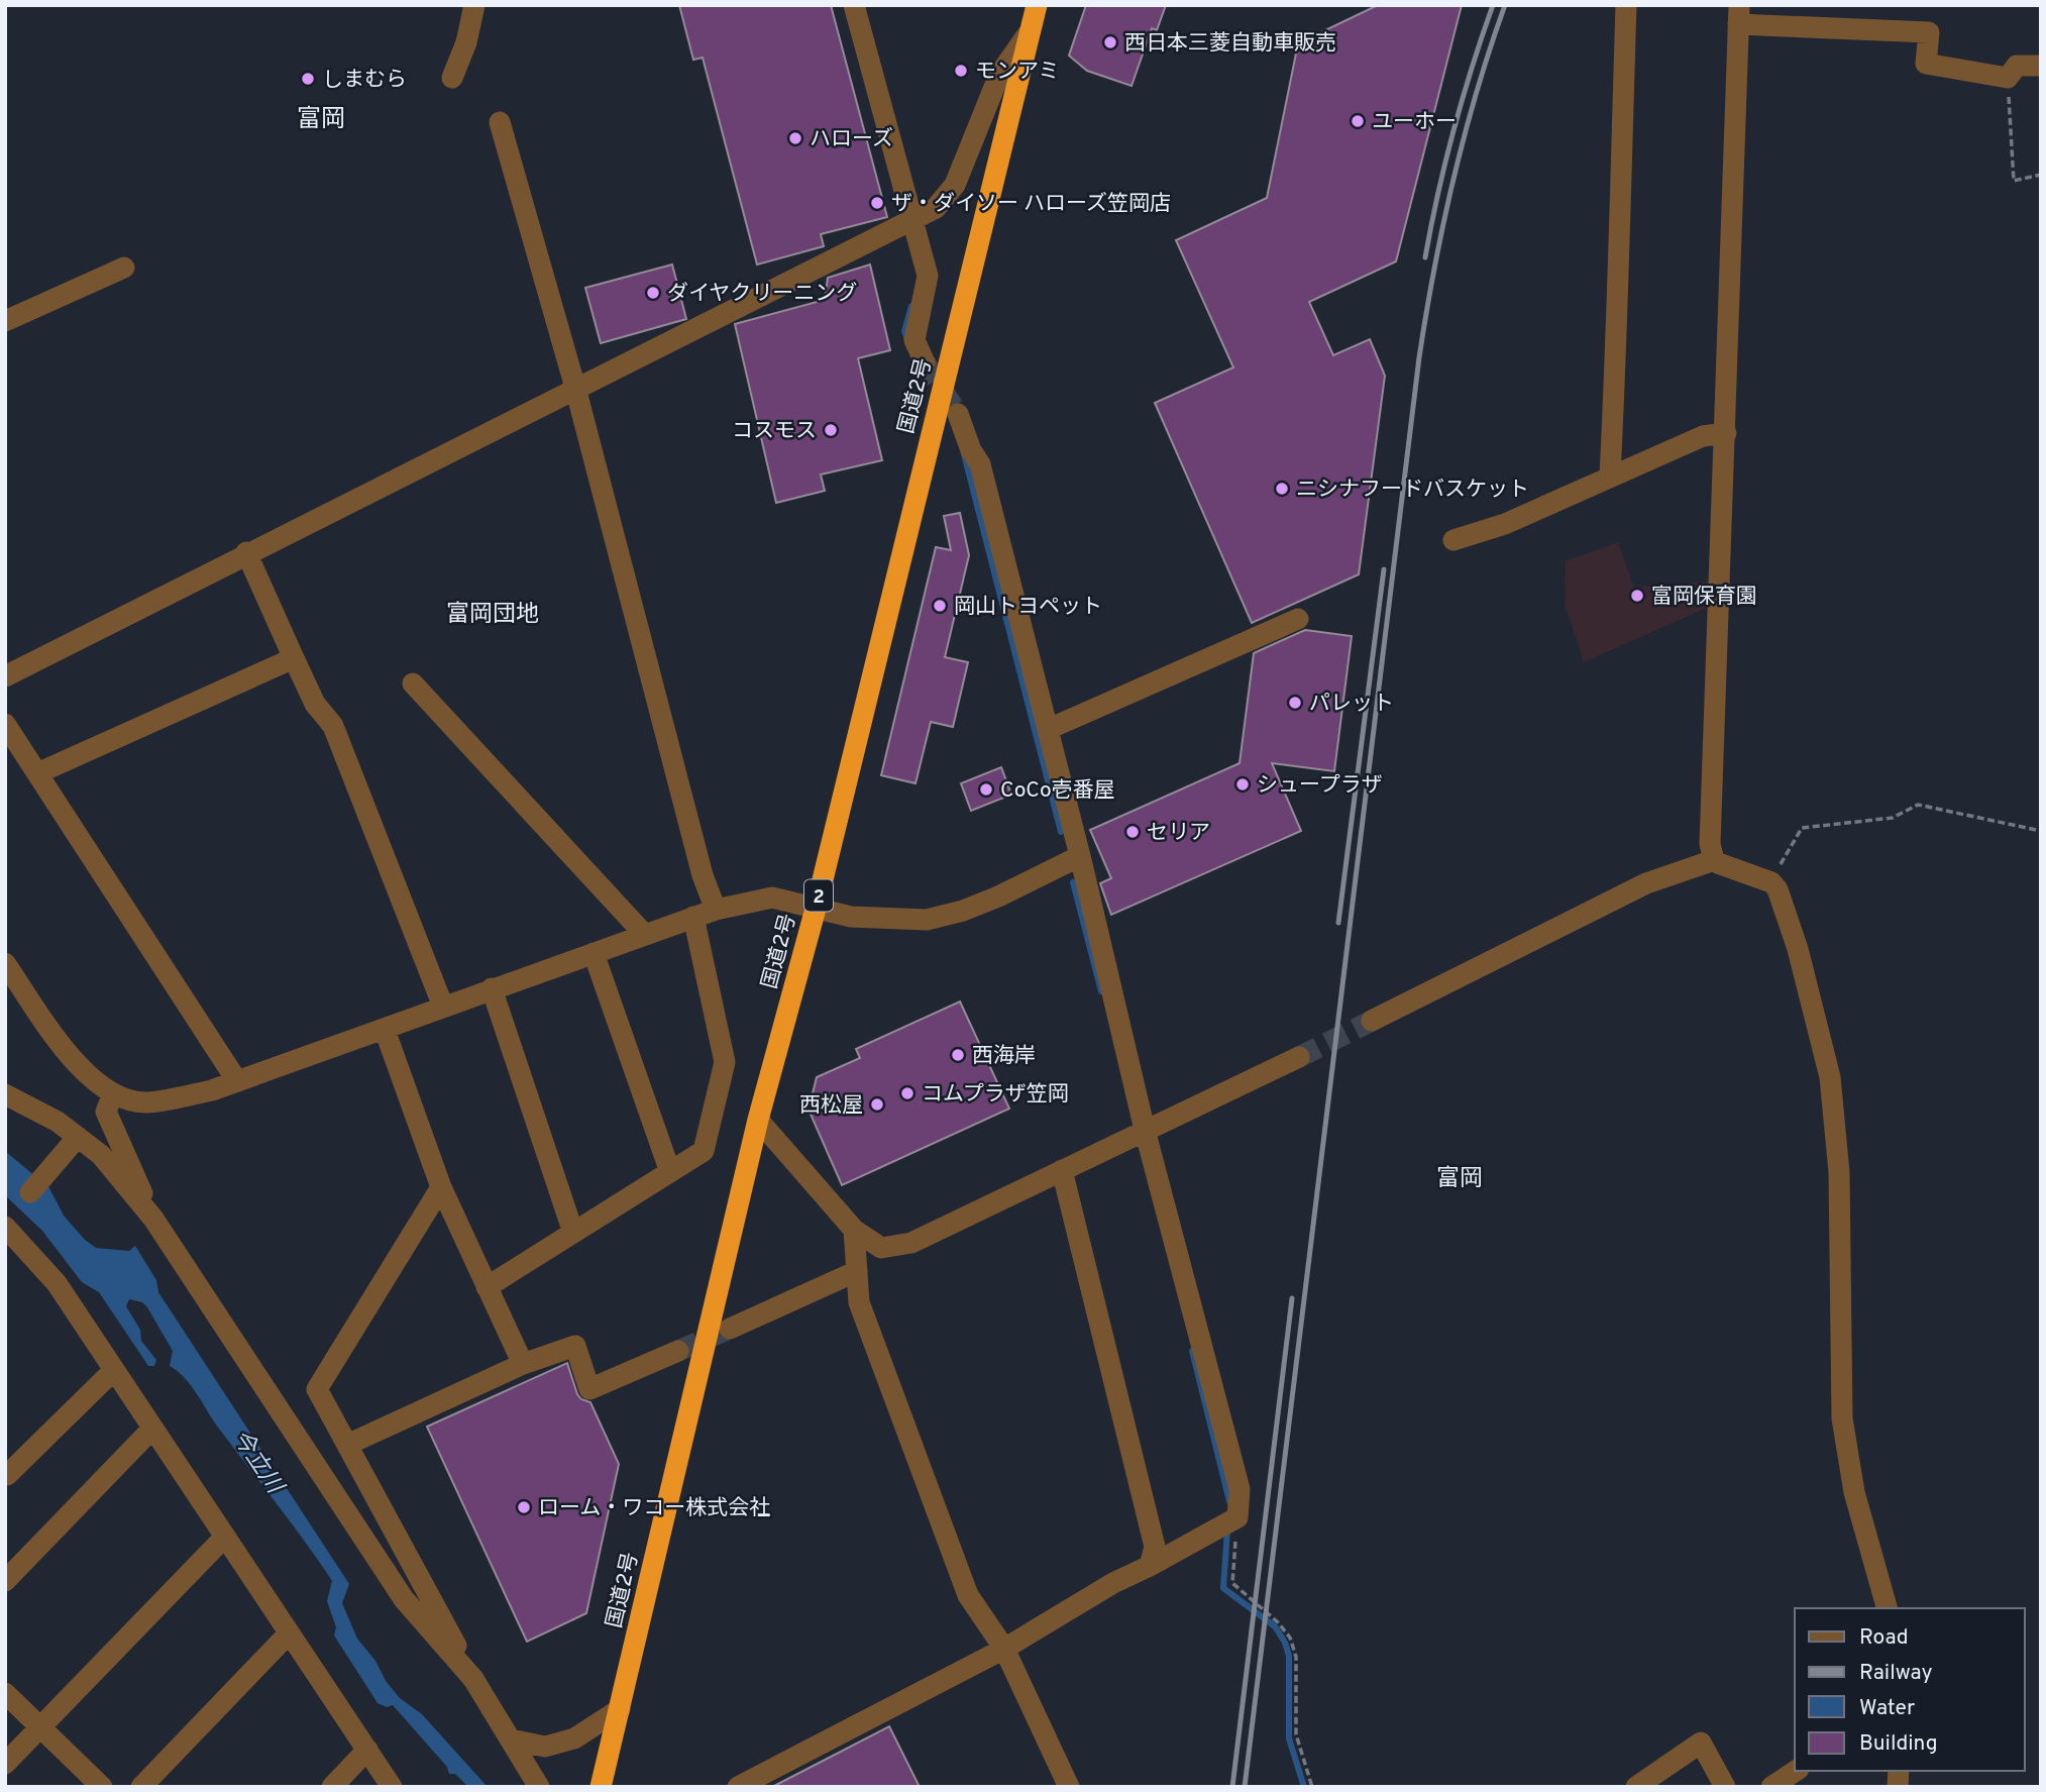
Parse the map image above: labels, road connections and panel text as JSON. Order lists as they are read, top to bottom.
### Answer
{
  "streets": {
    "highway": ["国道2号", "2"]
  },
  "districts": ["富岡", "富岡団地", "富岡"],
  "water": ["今立川"],
  "places": [
    "西日本三菱自動車販売",
    "モンアミ",
    "しまむら",
    "ユーホー",
    "ハローズ",
    "ザ・ダイソー ハローズ笠岡店",
    "ダイヤクリーニング",
    "コスモス",
    "ニシナフードバスケット",
    "富岡保育園",
    "岡山トヨペット",
    "パレット",
    "シュープラザ",
    "CoCo壱番屋",
    "セリア",
    "西海岸",
    "コムプラザ笠岡",
    "西松屋",
    "ローム・ワコー株式会社"
  ],
  "legend": [
    "Road",
    "Railway",
    "Water",
    "Building"
  ]
}
